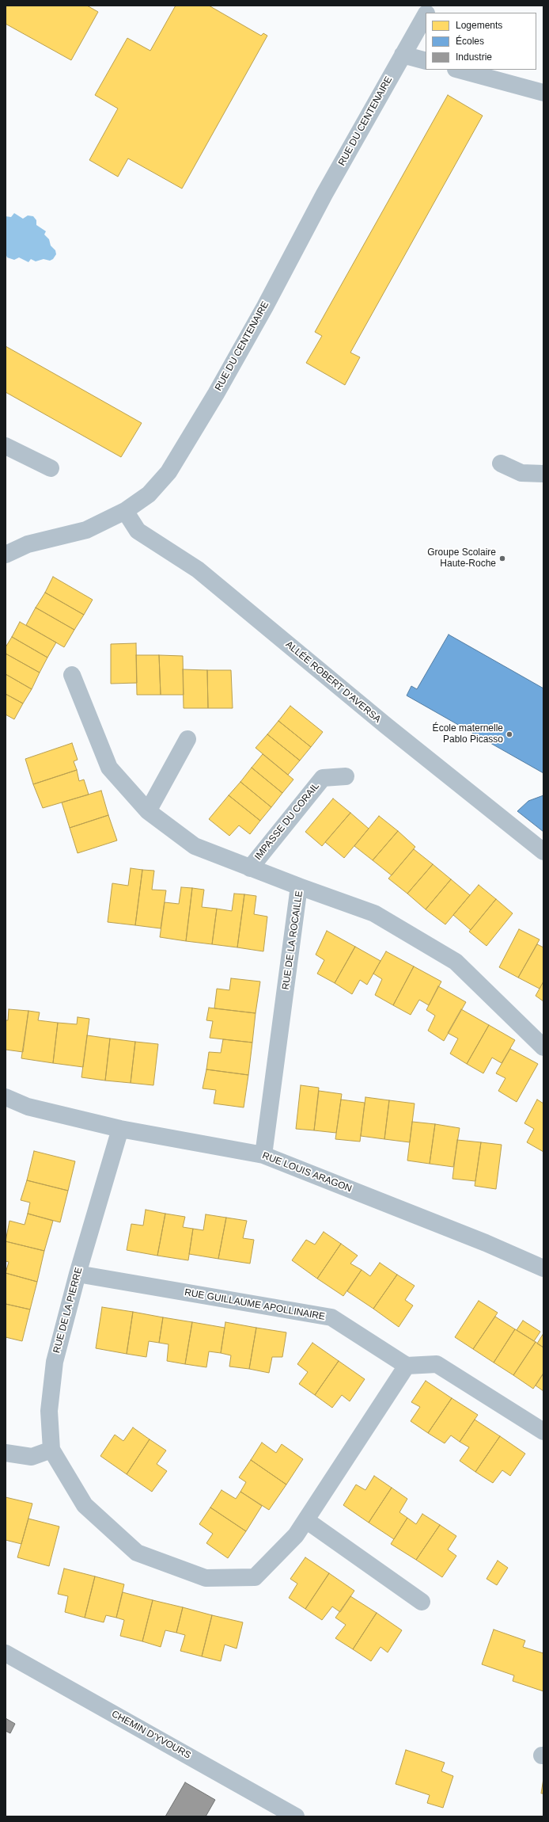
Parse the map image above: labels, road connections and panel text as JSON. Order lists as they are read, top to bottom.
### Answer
{
  "streets": {
    "street": [
      "RUE DU CENTENAIRE",
      "ALLÉE ROBERT D'AVERSA",
      "IMPASSE DU CORAIL",
      "RUE DE LA ROCAILLE",
      "RUE LOUIS ARAGON",
      "RUE GUILLAUME APOLLINAIRE",
      "RUE DE LA PIERRE",
      "CHEMIN D'YVOURS"
    ]
  },
  "crossings": [
    ["RUE DU CENTENAIRE", "ALLÉE ROBERT D'AVERSA"],
    ["IMPASSE DU CORAIL", "RUE DE LA ROCAILLE"],
    ["RUE DE LA ROCAILLE", "RUE LOUIS ARAGON"],
    ["RUE LOUIS ARAGON", "RUE DE LA PIERRE"],
    ["RUE GUILLAUME APOLLINAIRE", "RUE DE LA PIERRE"]
  ],
  "places": ["Groupe Scolaire Haute-Roche", "École maternelle Pablo Picasso"],
  "legend": ["Logements", "Écoles", "Industrie"]
}
